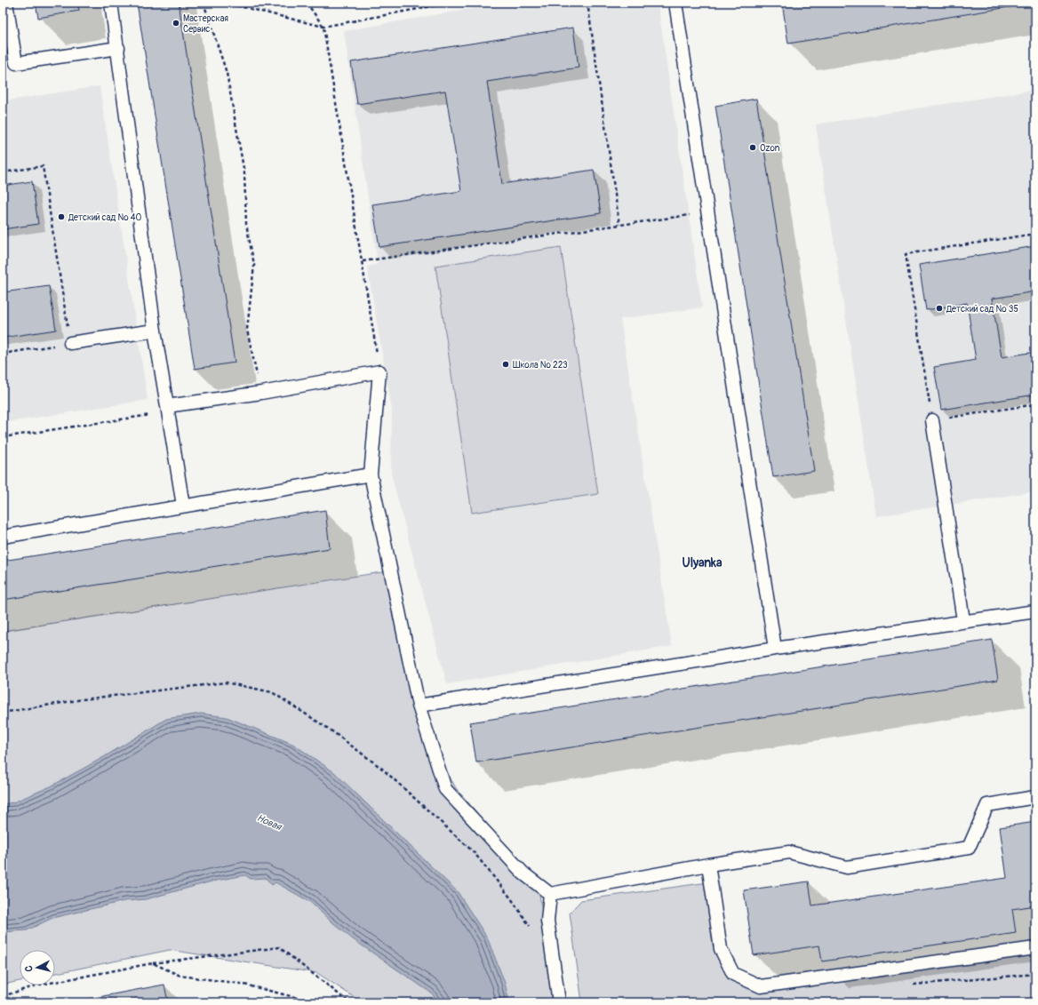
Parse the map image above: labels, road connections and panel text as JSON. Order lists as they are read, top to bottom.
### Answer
{
  "districts": ["Ulyanka"],
  "water": ["Новая"],
  "places": [
    "Мастерская Сервис",
    "Ozon",
    "Детский сад № 40",
    "Детский сад № 35",
    "Школа № 223"
  ],
  "north": "left"
}
